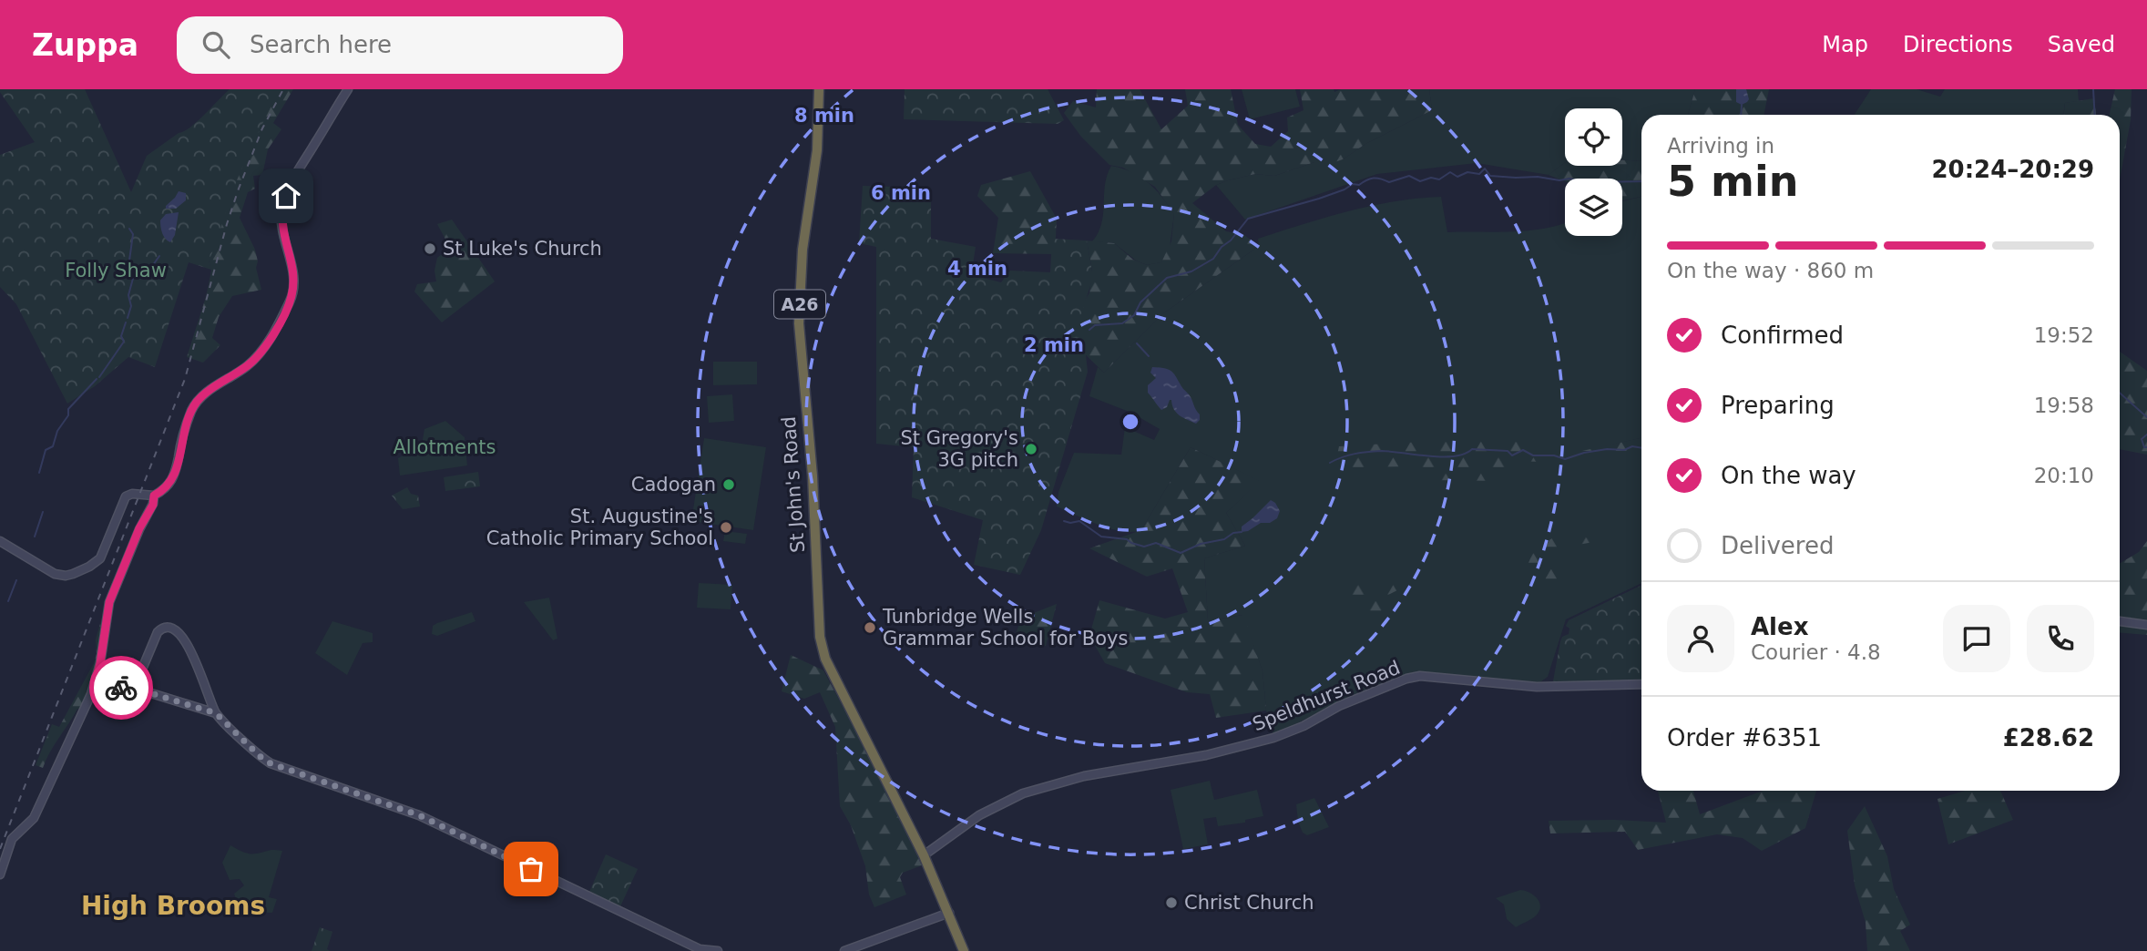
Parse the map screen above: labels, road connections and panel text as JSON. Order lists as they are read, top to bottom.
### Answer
{
  "streets": {
    "highway": ["A26", "St John's Road"],
    "street": ["Speldhurst Road"]
  },
  "crossings": [
    ["A26", "St John's Road"],
    ["A26", "Speldhurst Road"],
    ["St John's Road", "Speldhurst Road"]
  ],
  "districts": ["High Brooms"],
  "parks": ["Folly Shaw", "Allotments"],
  "places": [
    "St Luke's Church",
    "St Gregory's 3G pitch",
    "Cadogan",
    "St. Augustine's Catholic Primary School",
    "Tunbridge Wells Grammar School for Boys",
    "Christ Church"
  ],
  "page": {
    "header": "Zuppa",
    "search": "Search here",
    "nav": ["Map", "Directions", "Saved"],
    "heading": ["5 min", "Arriving in", "20:24–20:29"],
    "panel": [
      "Alex",
      "Courier · 4.8",
      "Order #6351",
      "£28.62"
    ],
    "bar": "On the way · 860 m",
    "list": [
      ["Confirmed", "19:52"],
      ["Preparing", "19:58"],
      ["On the way", "20:10"],
      "Delivered"
    ]
  },
  "rings": [
    "8 min",
    "6 min",
    "4 min",
    "2 min"
  ]
}
